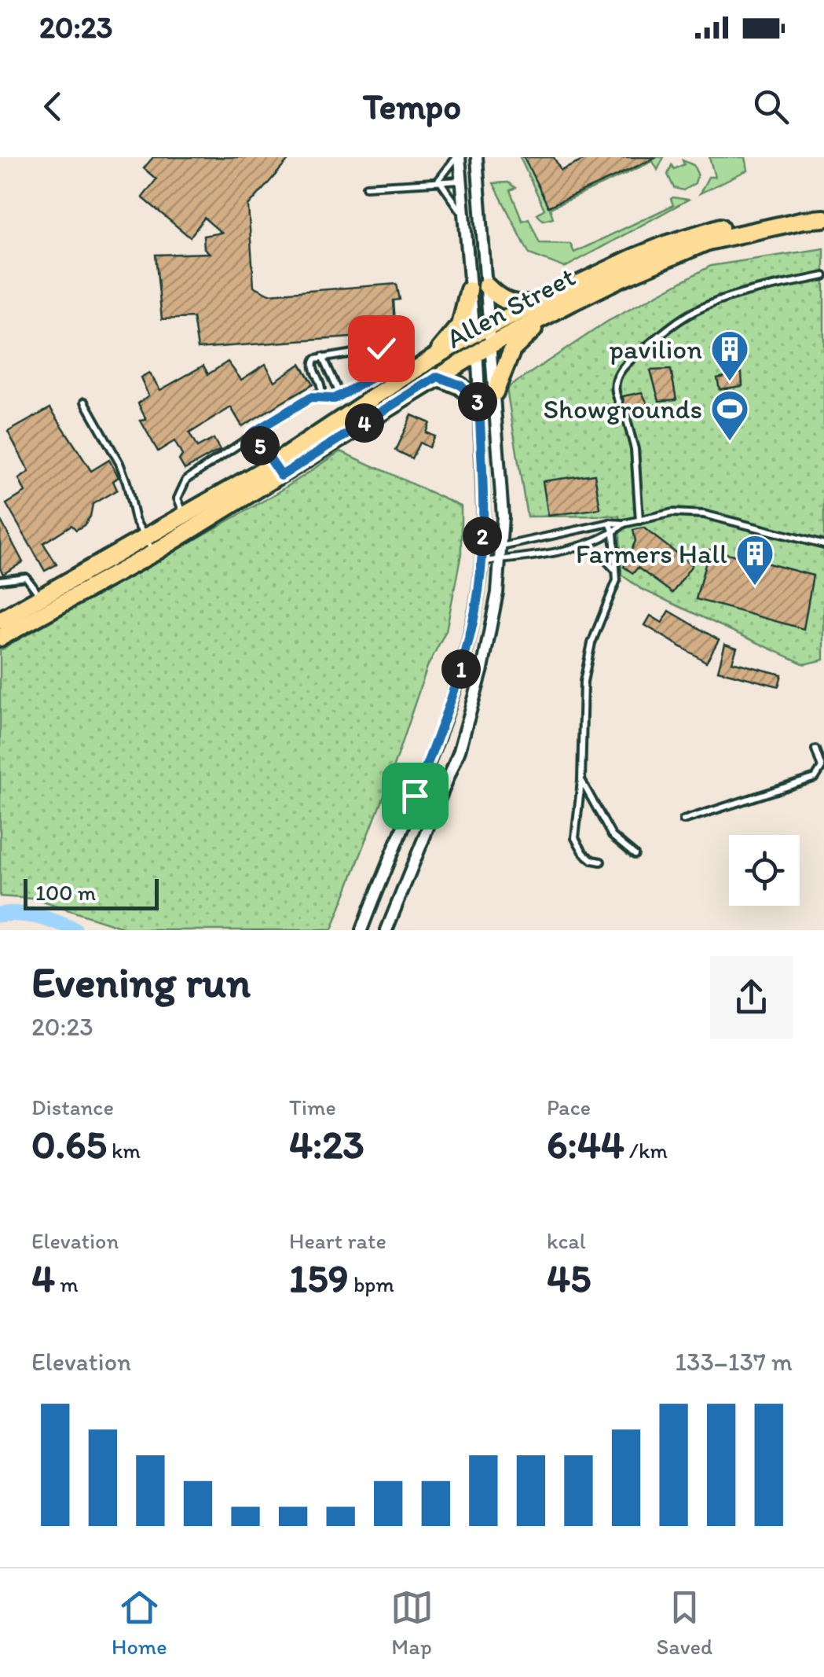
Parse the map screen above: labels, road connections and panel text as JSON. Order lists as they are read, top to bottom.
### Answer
{
  "streets": {
    "main road": ["Allen Street"]
  },
  "places": {
    "building": ["pavilion", "Farmers Hall"],
    "sports": ["Showgrounds"]
  },
  "scale_bar": "100 m",
  "page": {
    "status": "20:23",
    "header": "Tempo",
    "pins": [
      "3",
      "4",
      "5",
      "2",
      "1"
    ],
    "scale": "100 m",
    "heading": ["Evening run", "20:23"],
    "stats": [
      ["Distance", "0.65 km"],
      ["Time", "4:23"],
      ["Pace", "6:44 /km"],
      ["Elevation", "4 m"],
      ["Heart rate", "159 bpm"],
      ["kcal", "45"]
    ],
    "chart": ["Elevation", "133–137 m"],
    "tabs": ["Home", "Map", "Saved"]
  }
}
